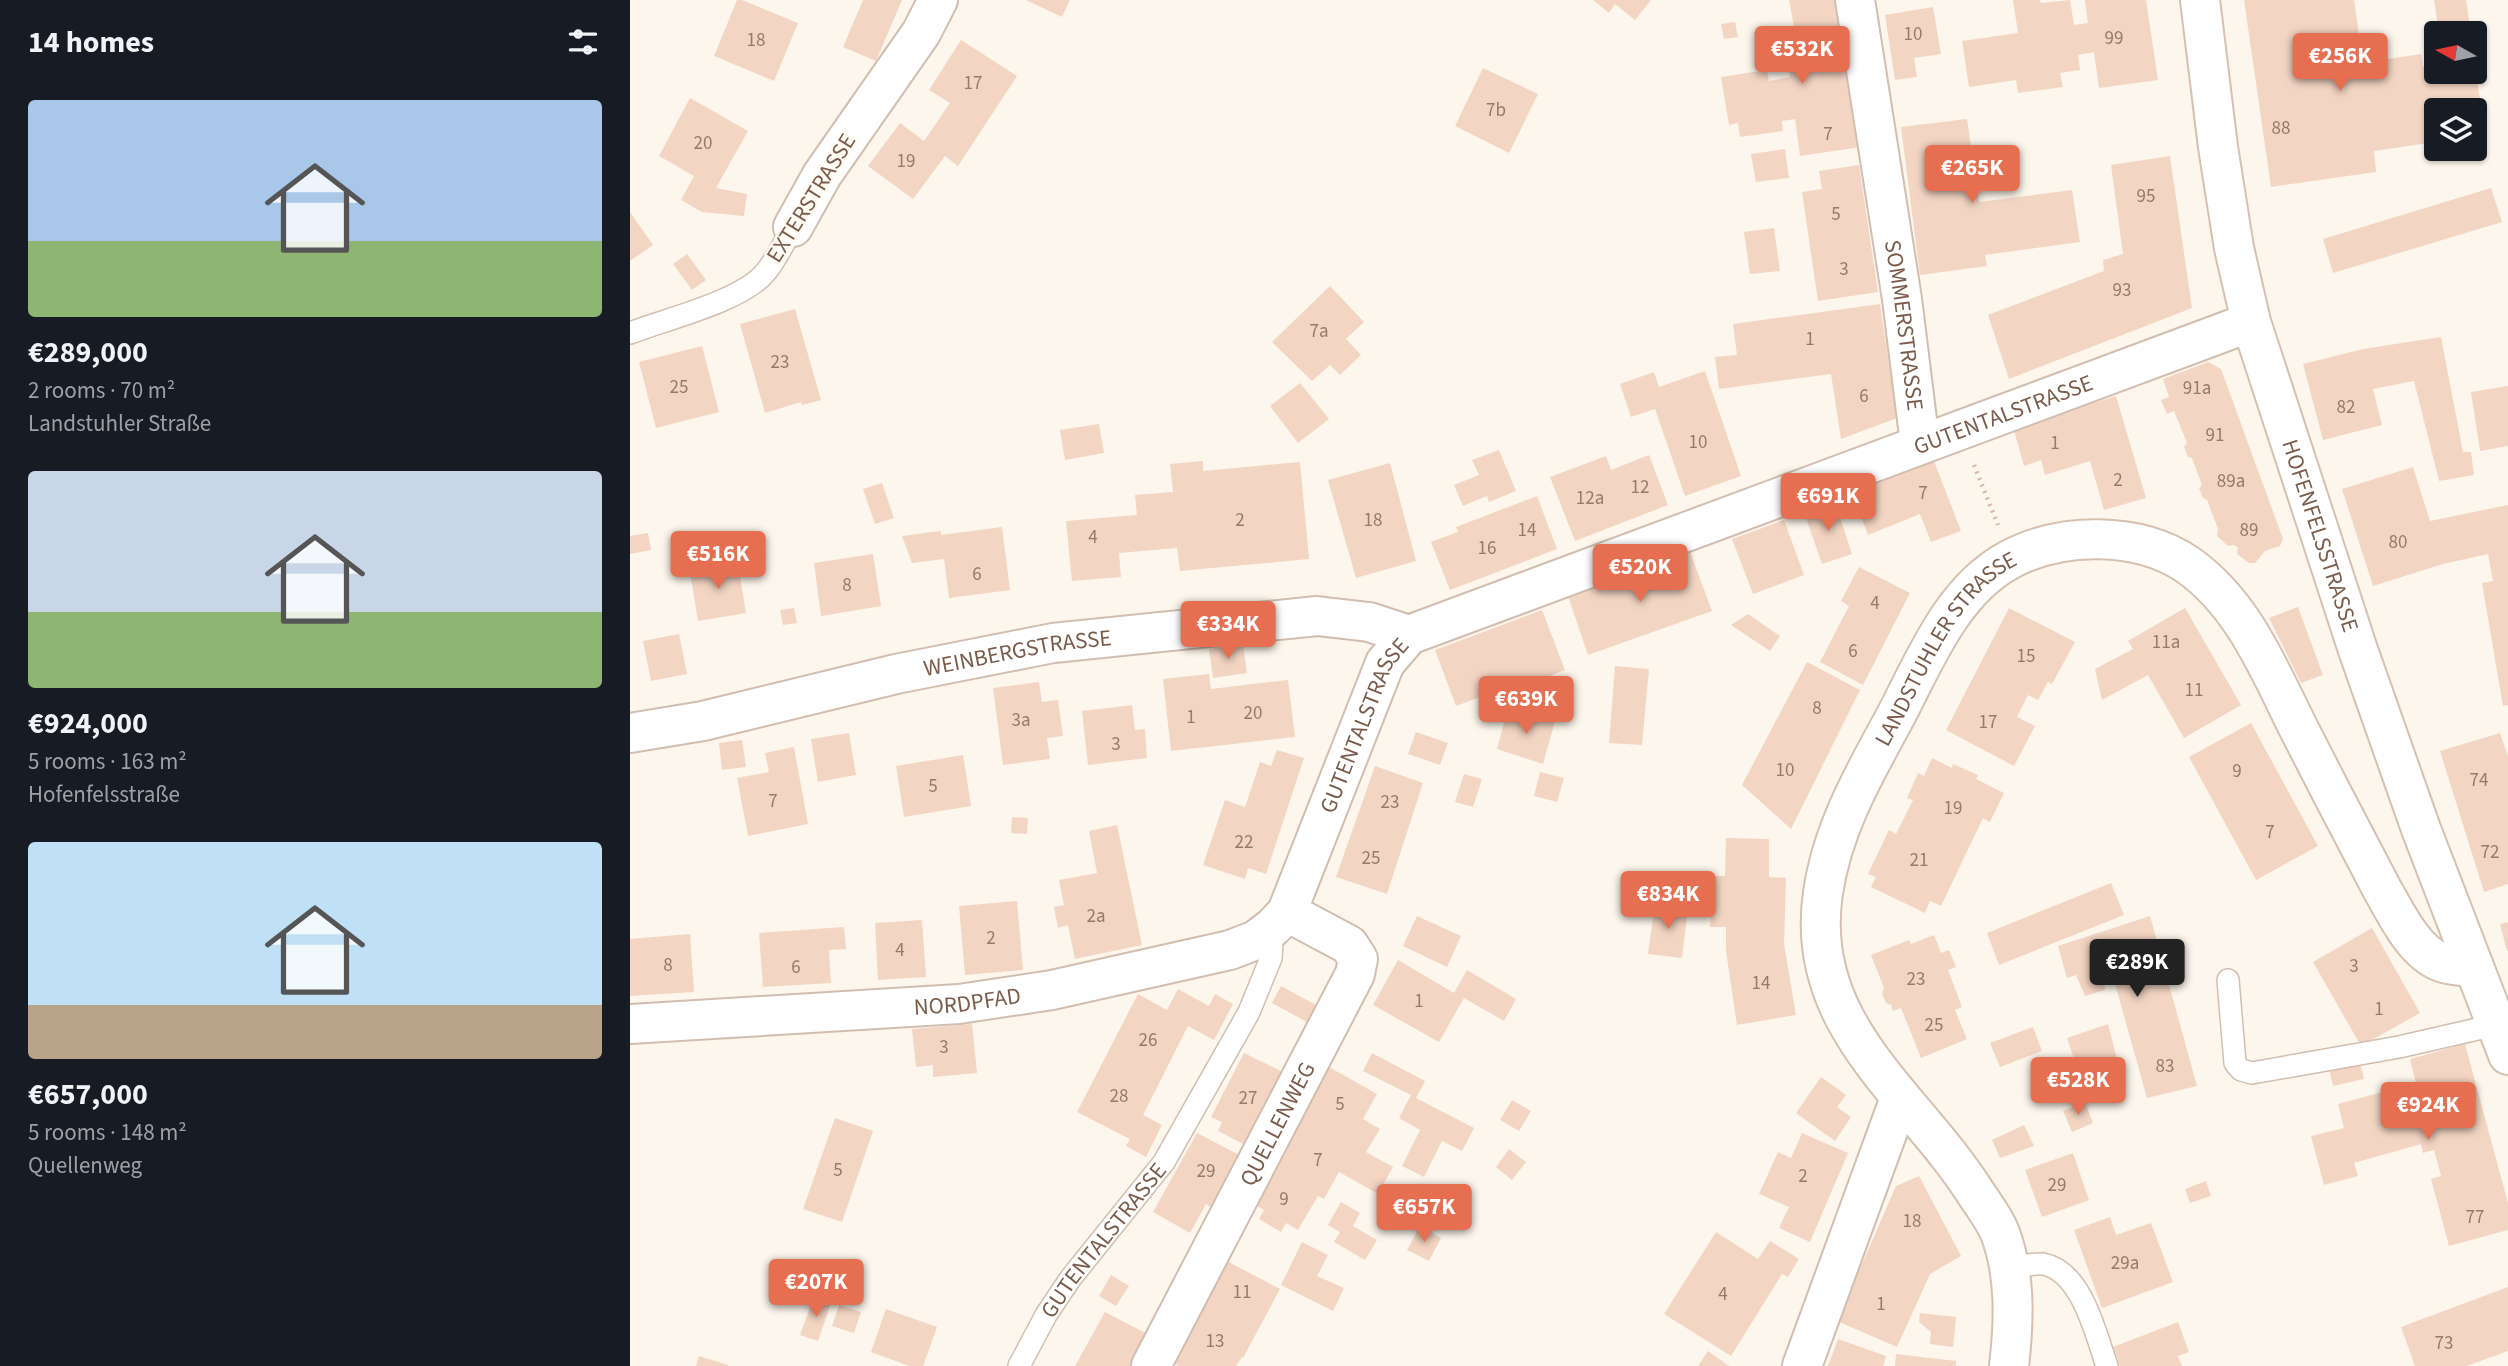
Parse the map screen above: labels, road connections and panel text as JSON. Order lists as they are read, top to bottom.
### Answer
{
  "streets": {
    "street": [
      "EXTERSTRASSE",
      "SOMMERSTRASSE",
      "GUTENTALSTRASSE",
      "HOFENFELSSTRASSE",
      "WEINBERGSTRASSE",
      "LANDSTUHLER STRASSE",
      "NORDPFAD",
      "QUELLENWEG"
    ]
  },
  "crossings": [
    ["SOMMERSTRASSE", "GUTENTALSTRASSE"],
    ["GUTENTALSTRASSE", "HOFENFELSSTRASSE"],
    ["GUTENTALSTRASSE", "WEINBERGSTRASSE"],
    ["GUTENTALSTRASSE", "NORDPFAD"],
    ["GUTENTALSTRASSE", "QUELLENWEG"],
    ["HOFENFELSSTRASSE", "LANDSTUHLER STRASSE"],
    ["NORDPFAD", "QUELLENWEG"]
  ],
  "house_numbers": [
    "10",
    "99",
    "18",
    "17",
    "7b",
    "88",
    "7",
    "20",
    "19",
    "95",
    "5",
    "3",
    "93",
    "7a",
    "1",
    "23",
    "25",
    "91a",
    "6",
    "82",
    "91",
    "10",
    "1",
    "2",
    "89a",
    "12",
    "7",
    "12a",
    "2",
    "18",
    "14",
    "89",
    "4",
    "80",
    "16",
    "6",
    "8",
    "4",
    "11a",
    "6",
    "15",
    "11",
    "8",
    "20",
    "1",
    "3a",
    "17",
    "3",
    "10",
    "9",
    "74",
    "5",
    "7",
    "23",
    "19",
    "7",
    "22",
    "72",
    "25",
    "21",
    "2a",
    "2",
    "4",
    "8",
    "3",
    "6",
    "23",
    "14",
    "1",
    "1",
    "25",
    "26",
    "3",
    "83",
    "28",
    "27",
    "5",
    "7",
    "5",
    "29",
    "2",
    "29",
    "9",
    "77",
    "18",
    "29a",
    "11",
    "4",
    "1",
    "13",
    "73"
  ],
  "north": "left",
  "page": {
    "heading": "14 homes",
    "price": [
      "€532K",
      "€256K",
      "€265K",
      "€691K",
      "€516K",
      "€520K",
      "€334K",
      "€639K",
      "€834K",
      "€289K",
      "€528K",
      "€924K",
      "€657K",
      "€207K"
    ],
    "list": [
      {
        "name": "€289,000",
        "note": "2 rooms · 70 m² · Landstuhler Straße"
      },
      {
        "name": "€924,000",
        "note": "5 rooms · 163 m² · Hofenfelsstraße"
      },
      {
        "name": "€657,000",
        "note": "5 rooms · 148 m² · Quellenweg"
      }
    ]
  }
}
